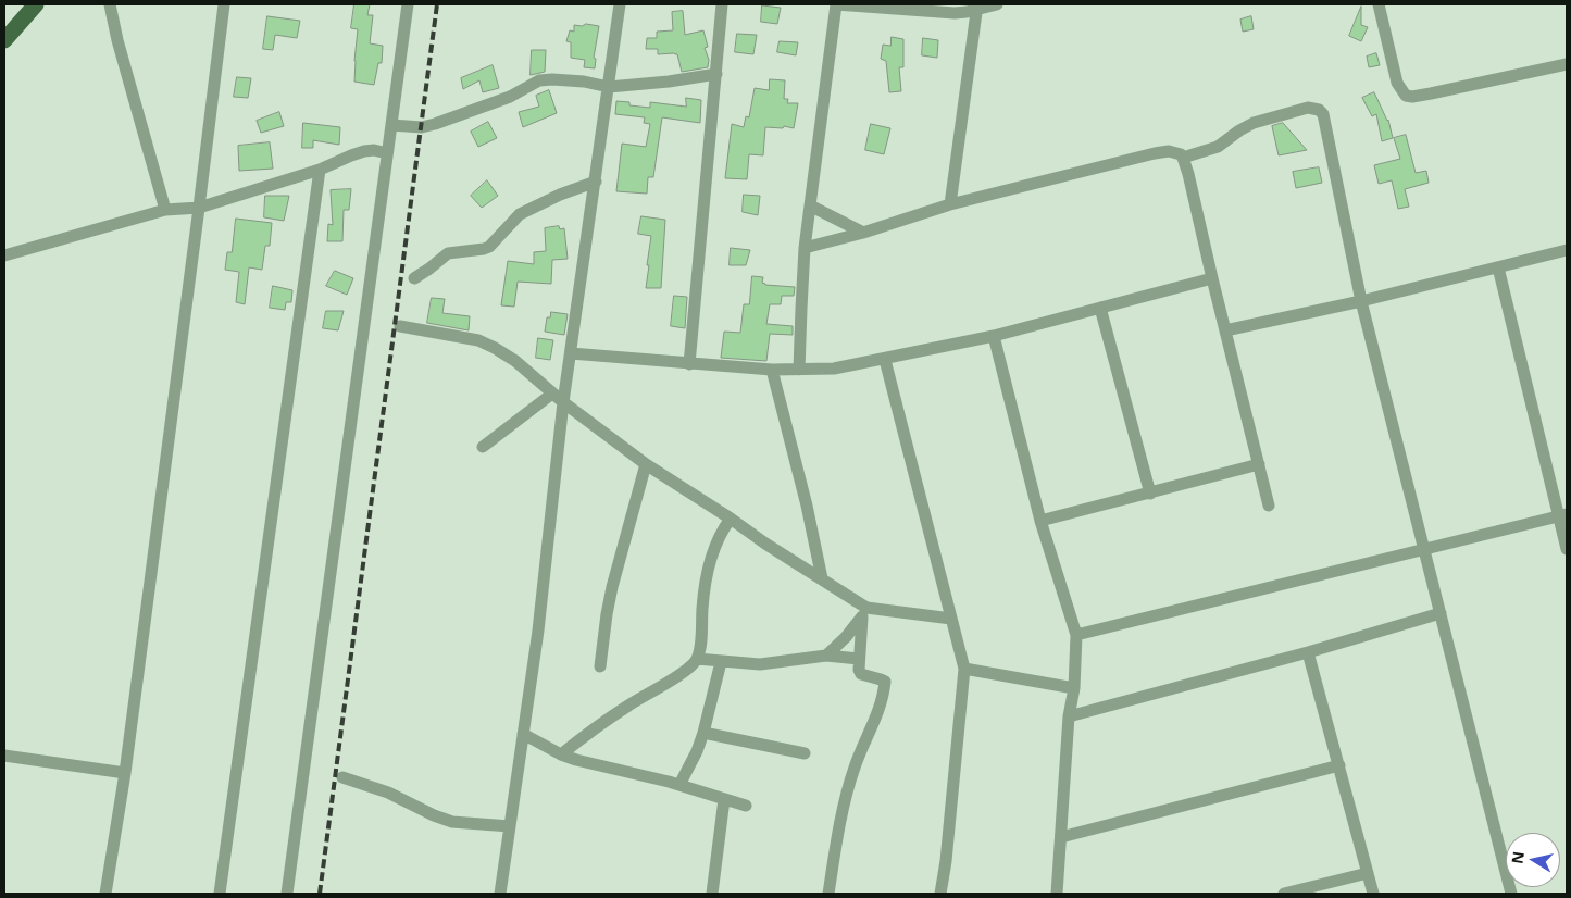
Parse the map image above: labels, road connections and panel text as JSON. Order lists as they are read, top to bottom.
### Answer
{
  "north": "left"
}
